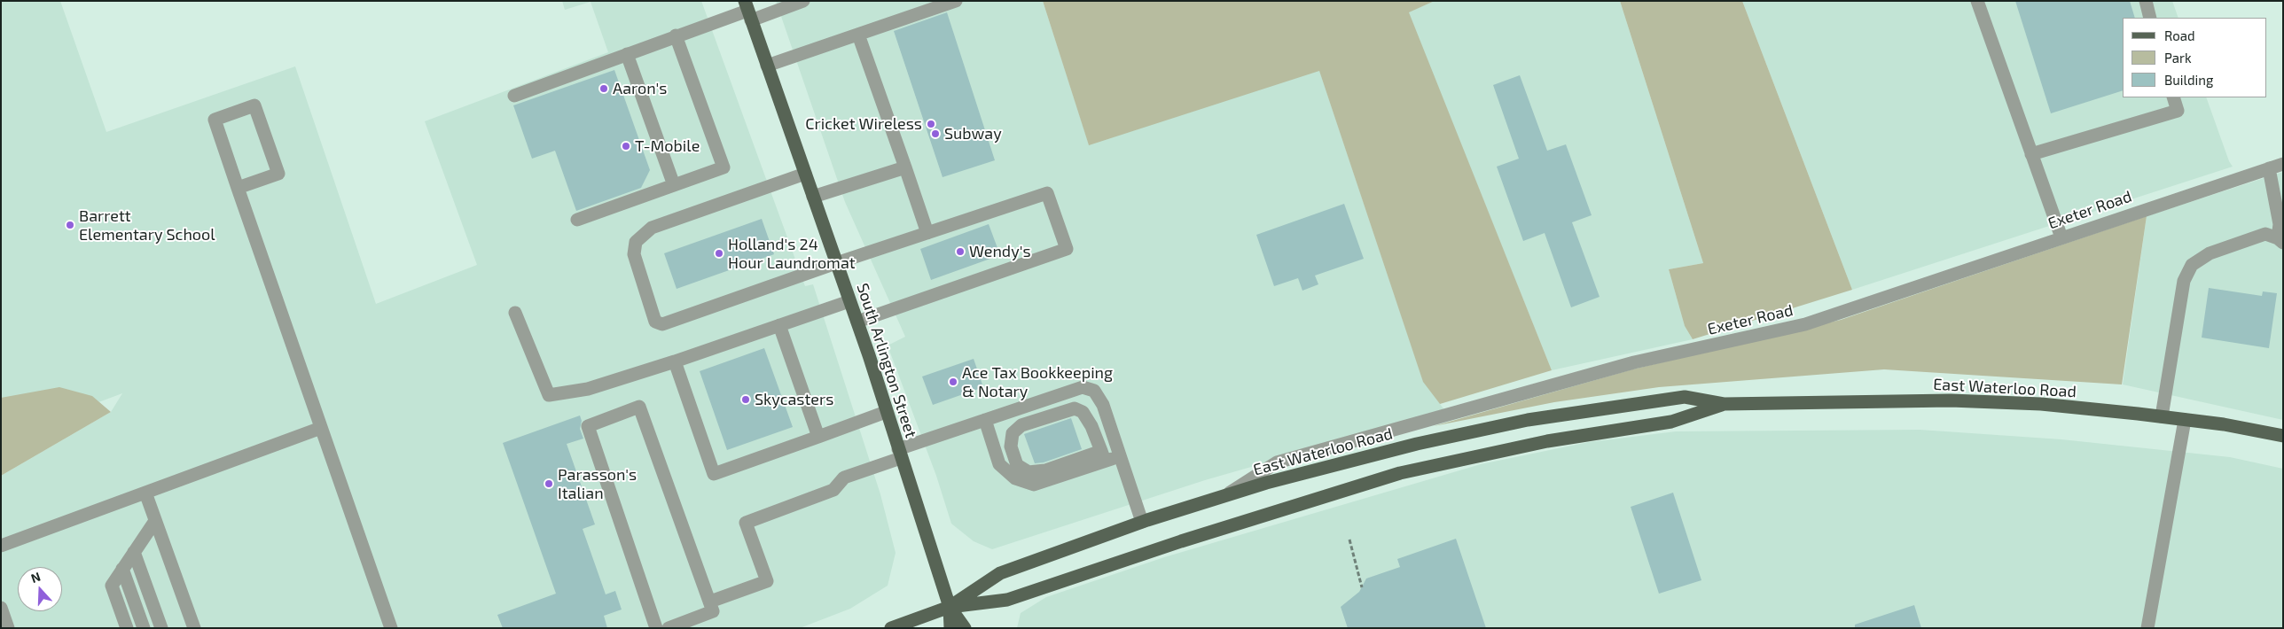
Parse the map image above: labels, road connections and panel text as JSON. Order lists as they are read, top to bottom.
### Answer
{
  "streets": {
    "main road": ["South Arlington Street", "East Waterloo Road"],
    "street": ["Exeter Road"]
  },
  "crossings": [
    ["Exeter Road", "East Waterloo Road"],
    ["South Arlington Street", "East Waterloo Road"]
  ],
  "places": [
    "Aaron's",
    "Cricket Wireless",
    "Subway",
    "T-Mobile",
    "Barrett Elementary School",
    "Wendy's",
    "Holland's 24 Hour Laundromat",
    "Ace Tax Bookkeeping & Notary",
    "Skycasters",
    "Parasson's Italian"
  ],
  "legend": ["Road", "Park", "Building"],
  "north": "top"
}
